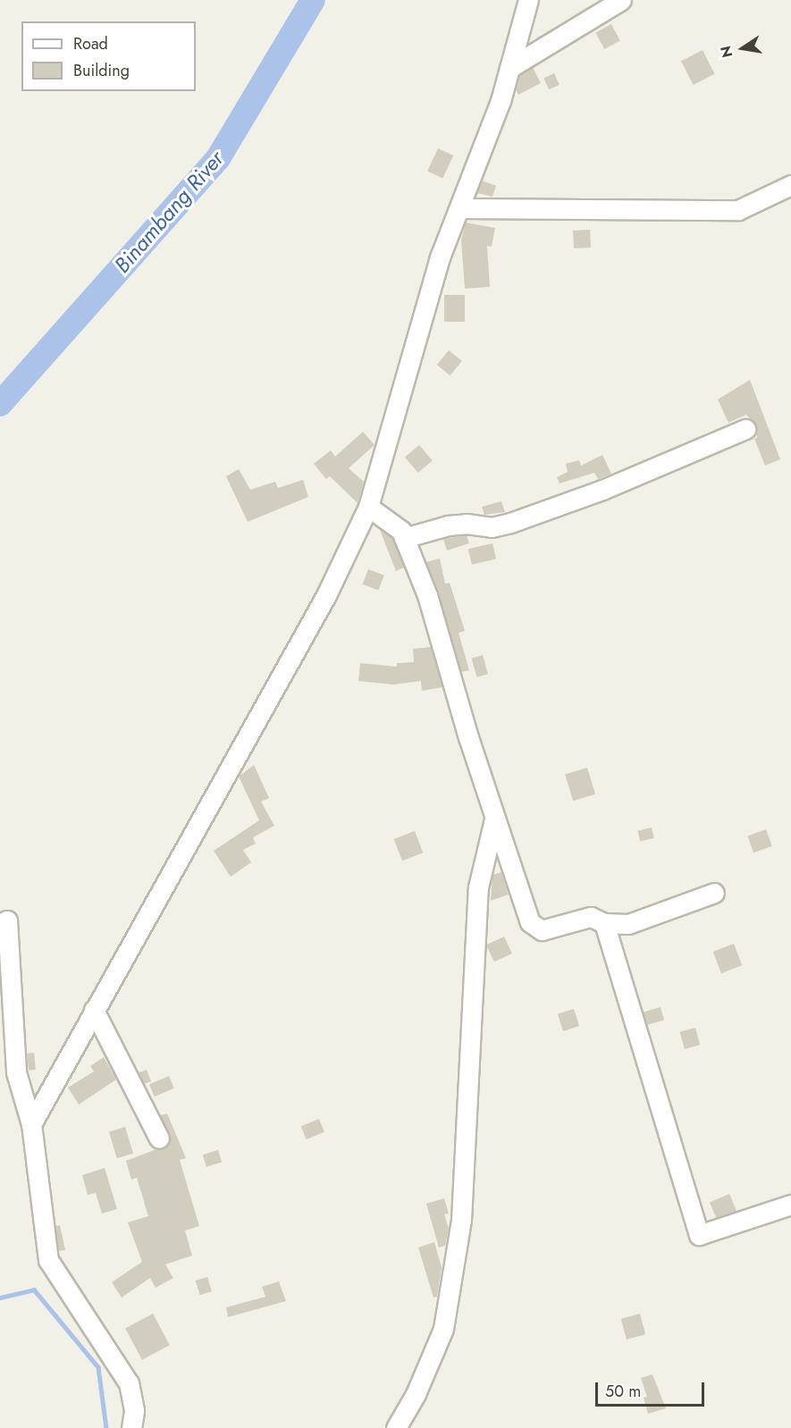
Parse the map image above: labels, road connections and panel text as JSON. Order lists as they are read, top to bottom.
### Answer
{
  "water": ["Binambang River"],
  "legend": ["Road", "Building"],
  "scale_bar": "50 m",
  "north": "left"
}
